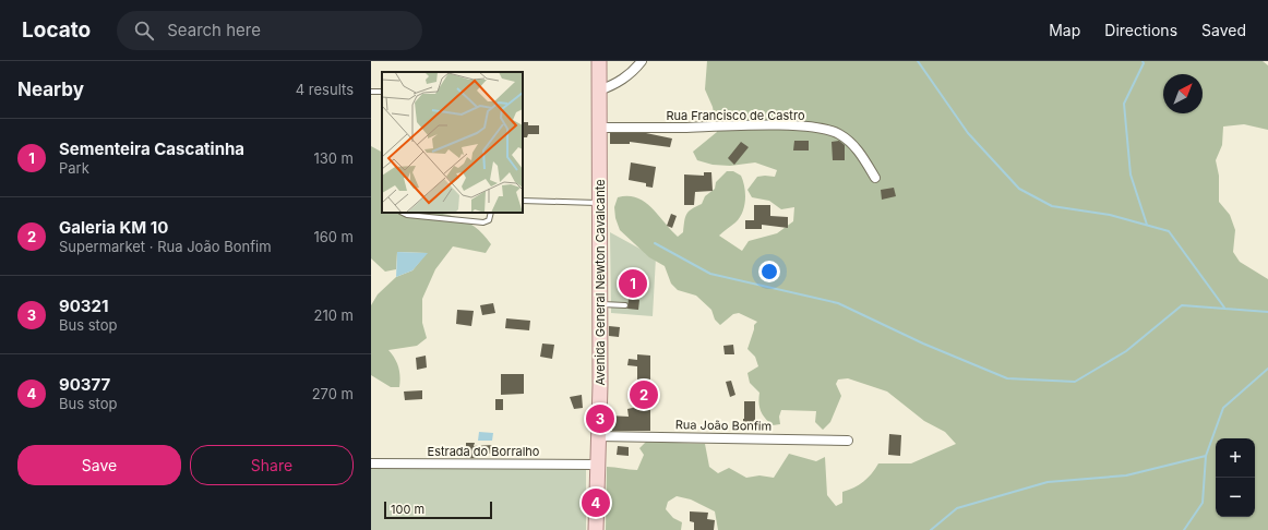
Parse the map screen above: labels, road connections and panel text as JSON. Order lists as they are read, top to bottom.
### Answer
{
  "streets": {
    "main road": ["Avenida General Newton Cavalcante"],
    "street": ["Rua Francisco de Castro", "Rua João Bonfim", "Estrada do Borralho"]
  },
  "crossings": [
    ["Rua Francisco de Castro", "Avenida General Newton Cavalcante"],
    ["Avenida General Newton Cavalcante", "Rua João Bonfim"],
    ["Avenida General Newton Cavalcante", "Estrada do Borralho"]
  ],
  "scale_bar": "100 m",
  "north": "top right",
  "page": {
    "header": "Locato",
    "search": "Search here",
    "nav": ["Map", "Directions", "Saved"],
    "heading": ["Nearby", "4 results"],
    "list": [
      {
        "mark": "1",
        "name": "Sementeira Cascatinha",
        "note": "Park",
        "value": "130 m"
      },
      {
        "mark": "2",
        "name": "Galeria KM 10",
        "note": "Supermarket · Rua João Bonfim",
        "value": "160 m"
      },
      {
        "mark": "3",
        "name": "90321",
        "note": "Bus stop",
        "value": "210 m"
      },
      {
        "mark": "4",
        "name": "90377",
        "note": "Bus stop",
        "value": "270 m"
      }
    ],
    "pins": [
      "1",
      "2",
      "3",
      "4"
    ],
    "buttons": ["Save", "Share"],
    "map_buttons": ["+", "−"],
    "scale": "100 m"
  }
}
